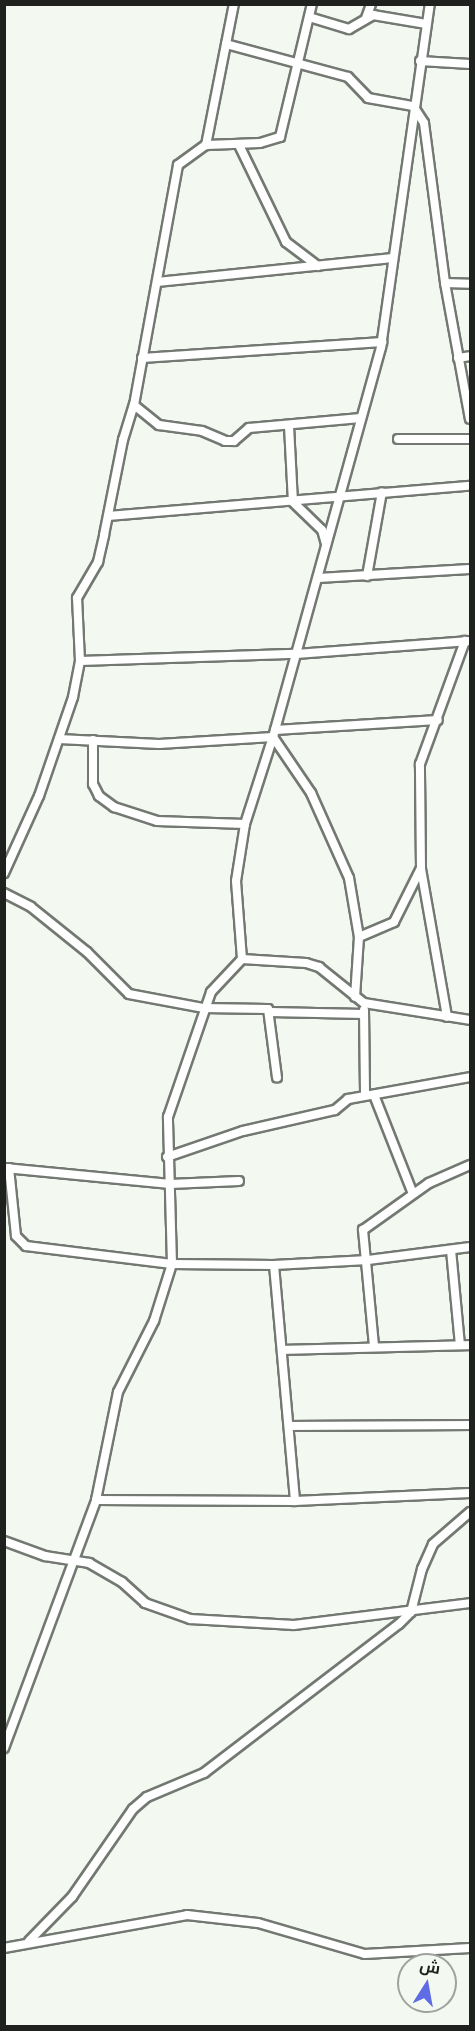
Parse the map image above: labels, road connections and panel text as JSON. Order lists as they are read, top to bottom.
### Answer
{
  "north": "top"
}
